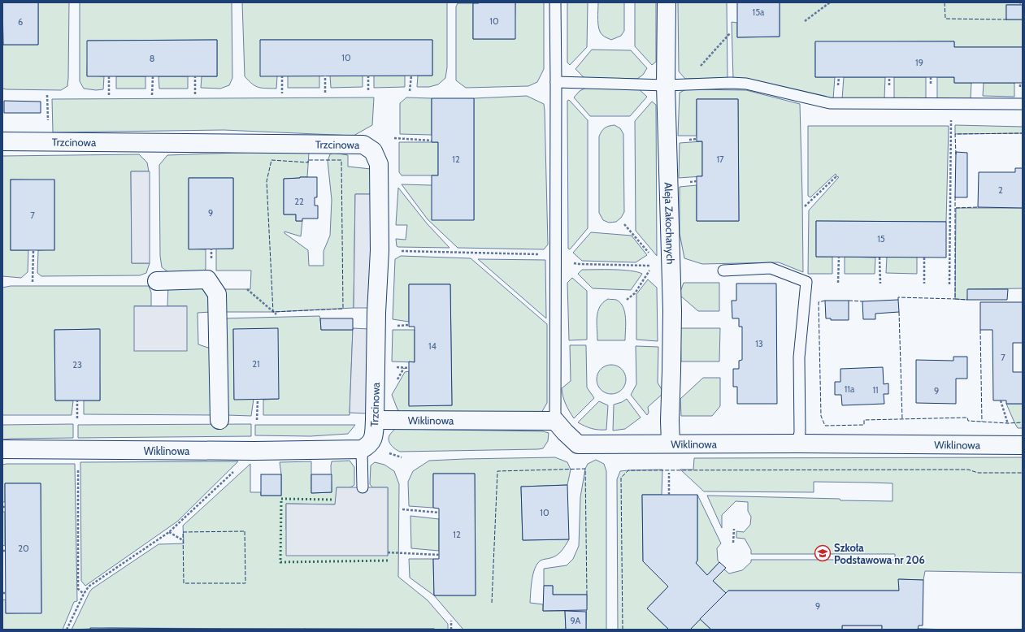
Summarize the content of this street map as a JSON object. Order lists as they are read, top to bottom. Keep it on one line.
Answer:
{"streets":{"street":["Trzcinowa","Aleja Zakochanych","Wiklinowa"]},"crossings":[["Trzcinowa","Wiklinowa"],["Aleja Zakochanych","Wiklinowa"]],"places":{"school or university":["Szkoła Podstawowa nr 206"]},"house_numbers":["15a","10","6","10","8","19","12","17","2","22","9","7","15","13","14","7","21","23","11a","11","9","10","12","20","9","9A"]}
